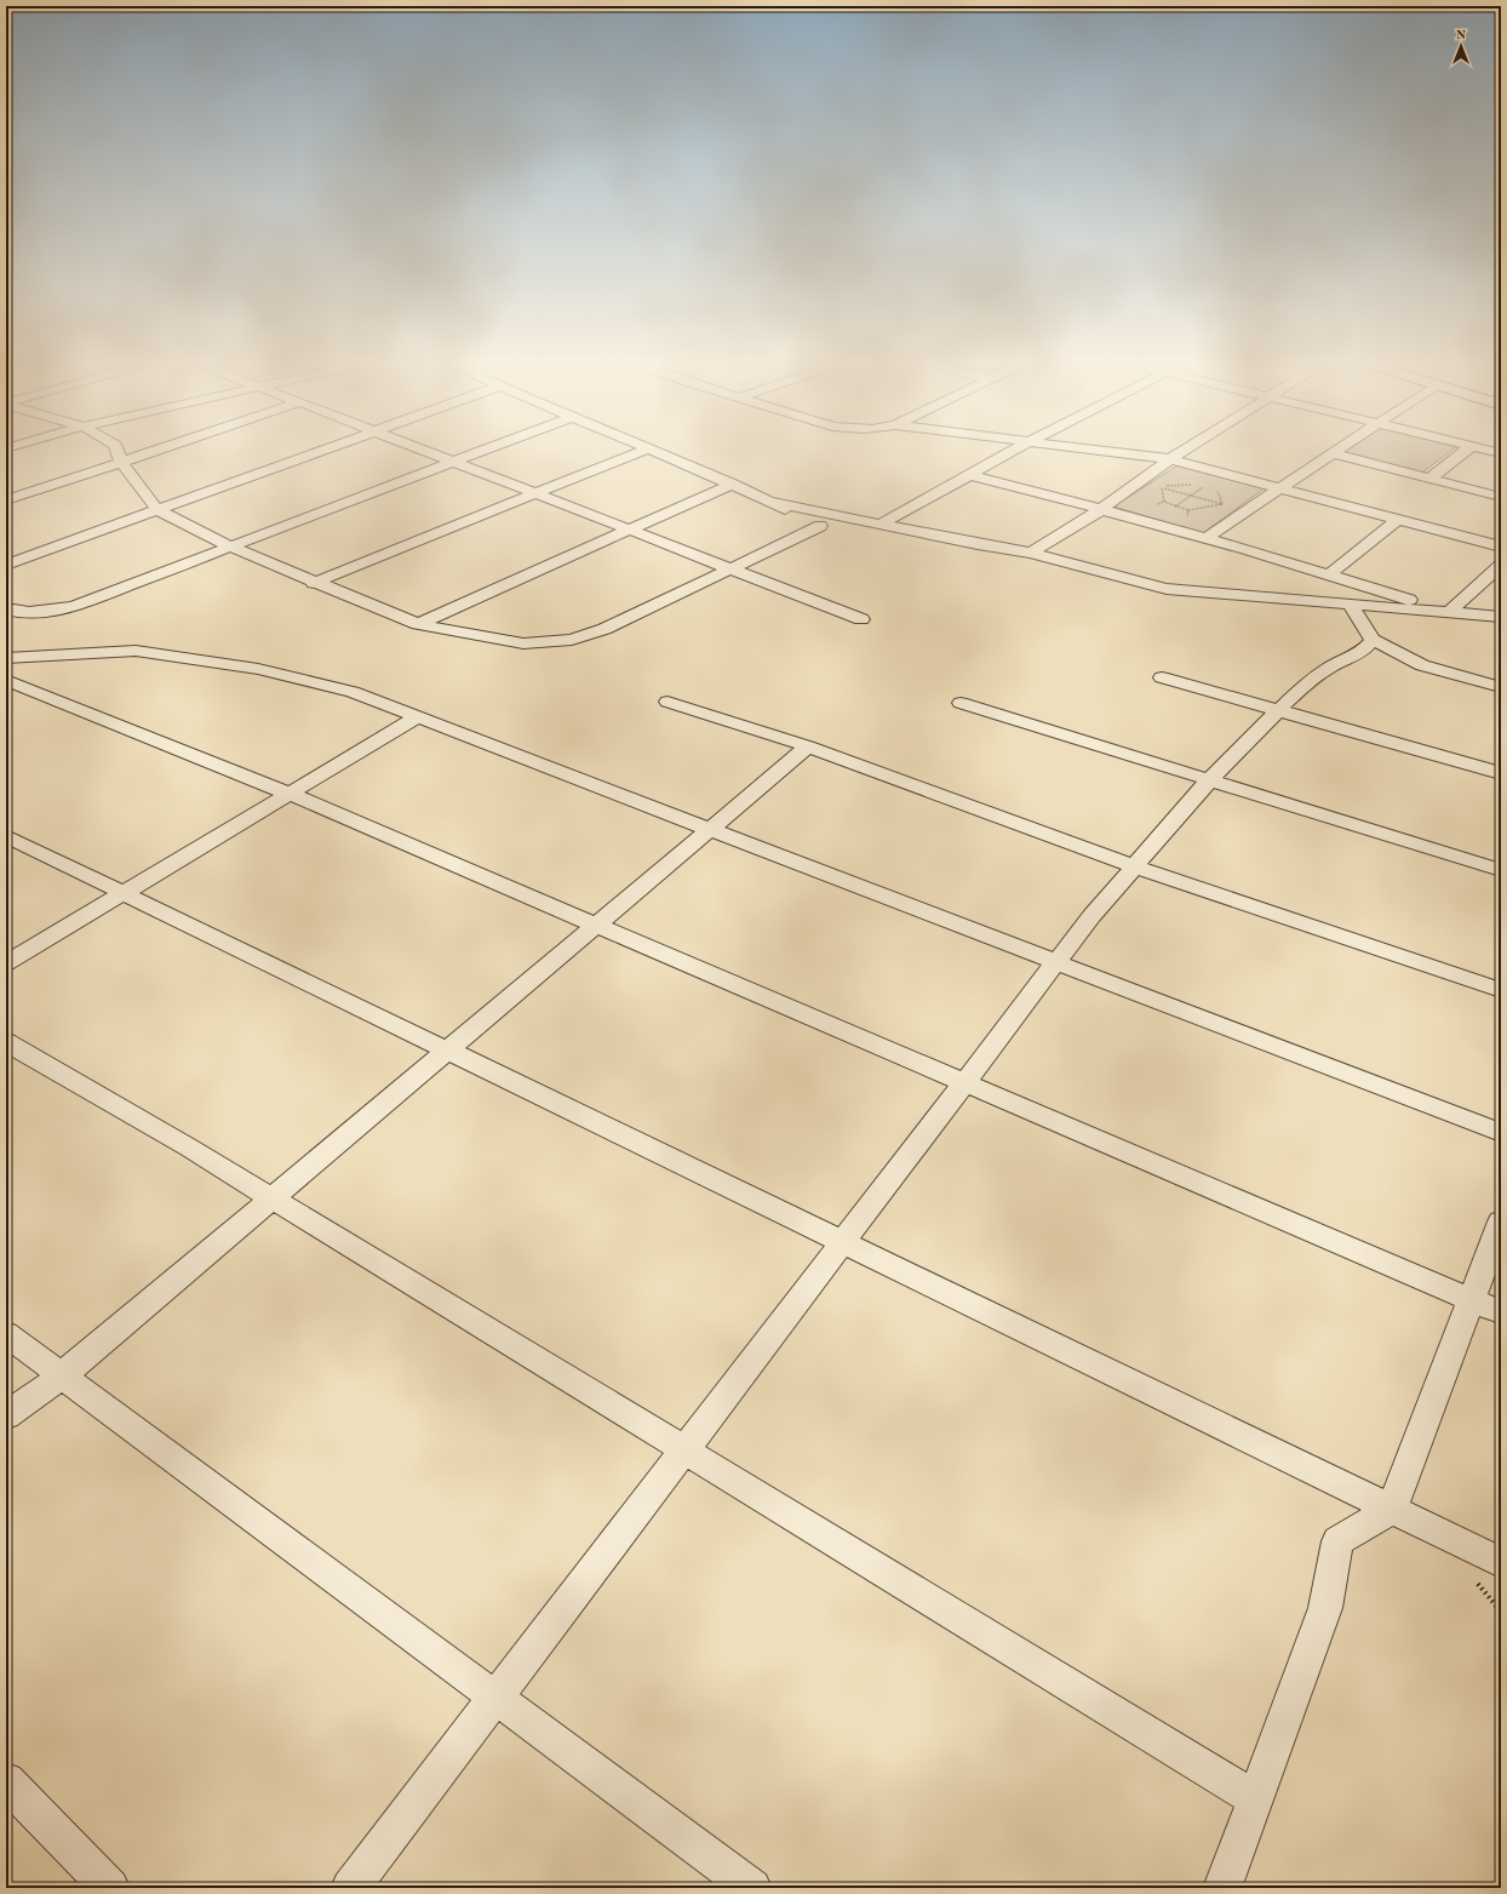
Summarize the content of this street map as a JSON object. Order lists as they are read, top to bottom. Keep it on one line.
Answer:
{"north":"top"}
